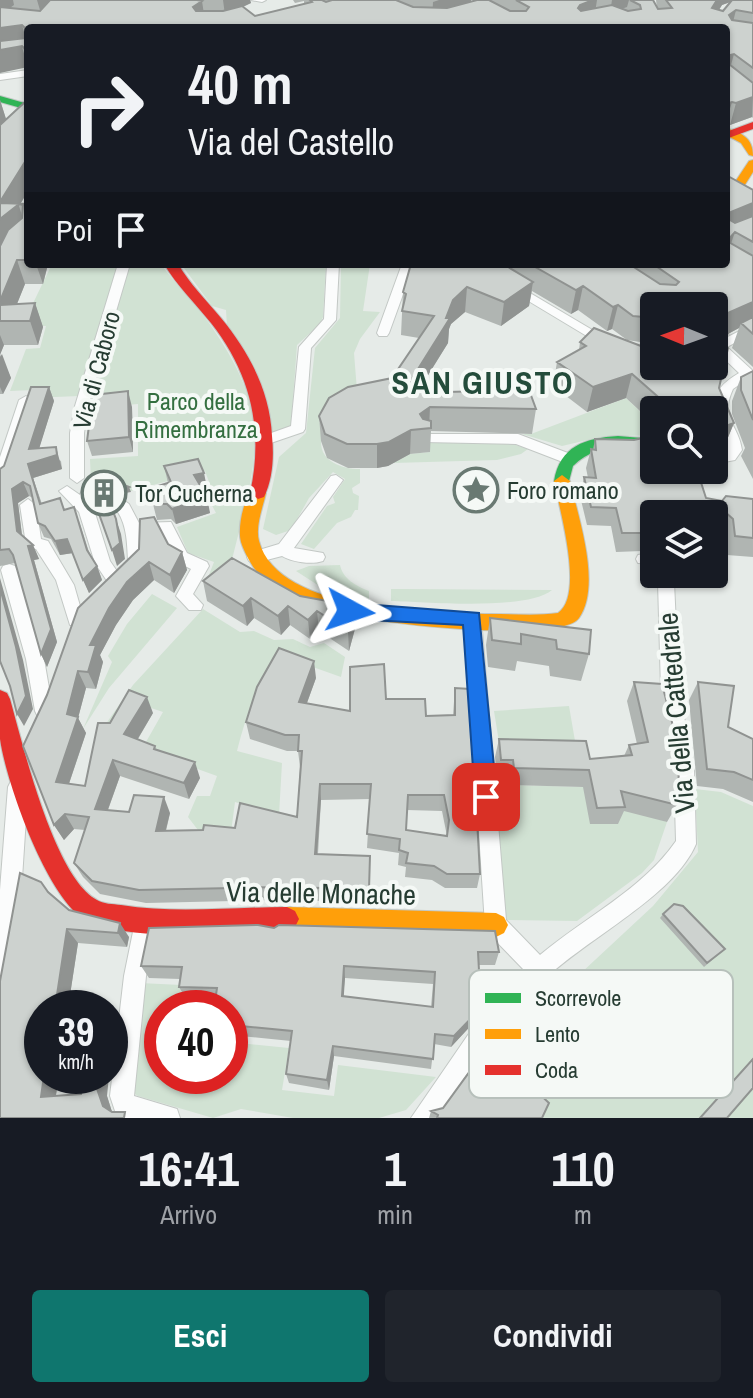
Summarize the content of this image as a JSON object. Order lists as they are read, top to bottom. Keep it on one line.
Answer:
{"streets":{"street":["Via di Caboro","Via della Cattedrale","Via delle Monache"]},"districts":["SAN GIUSTO"],"parks":["Parco della Rimembranza"],"places":{"place":["Foro romano"],"building":["Tor Cucherna"]},"legend":["Scorrevole","Lento","Coda"],"north":"left","page":{"turn":["40 m","Via del Castello"],"then":"Poi","speed":"39 km/h","limit":"40","eta":["16:41","Arrivo","1","min","110","m"],"buttons":["Esci","Condividi"]}}
